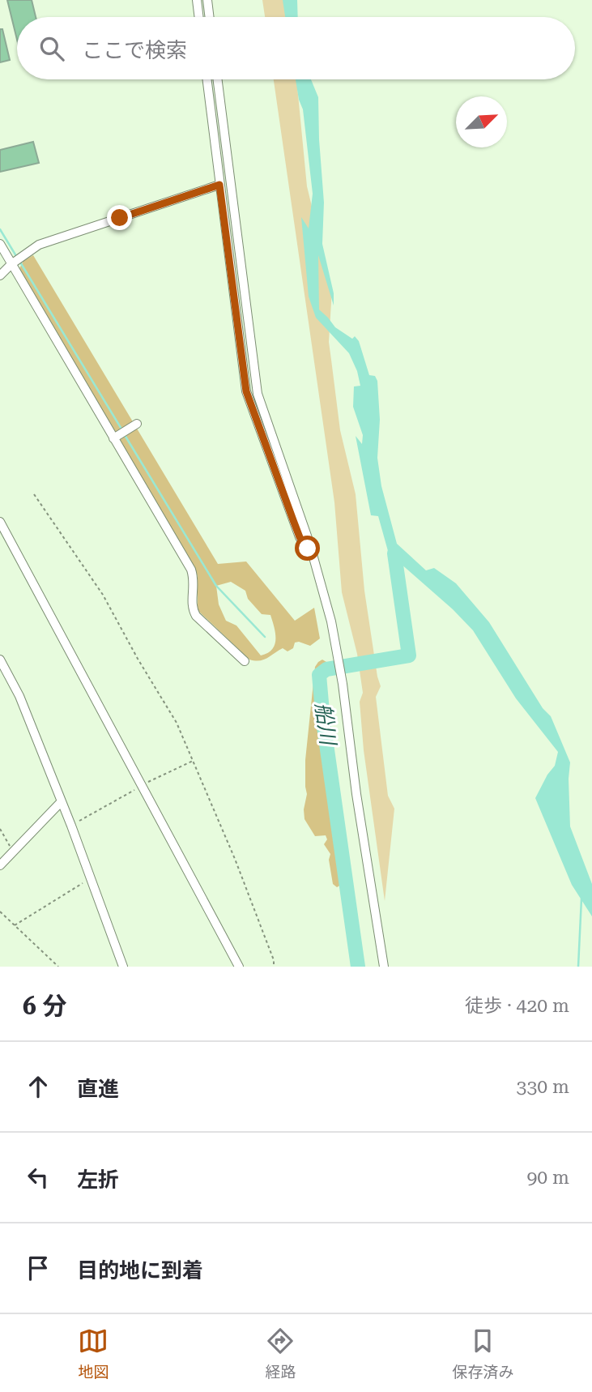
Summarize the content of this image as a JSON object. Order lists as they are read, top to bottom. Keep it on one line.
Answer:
{"water":["船川"],"north":"top right","page":{"search":"ここで検索","heading":["6 分","徒歩 · 420 m"],"list":[["直進","330 m"],["左折","90 m"],"目的地に到着"],"nav":["地図","経路","保存済み"]}}
